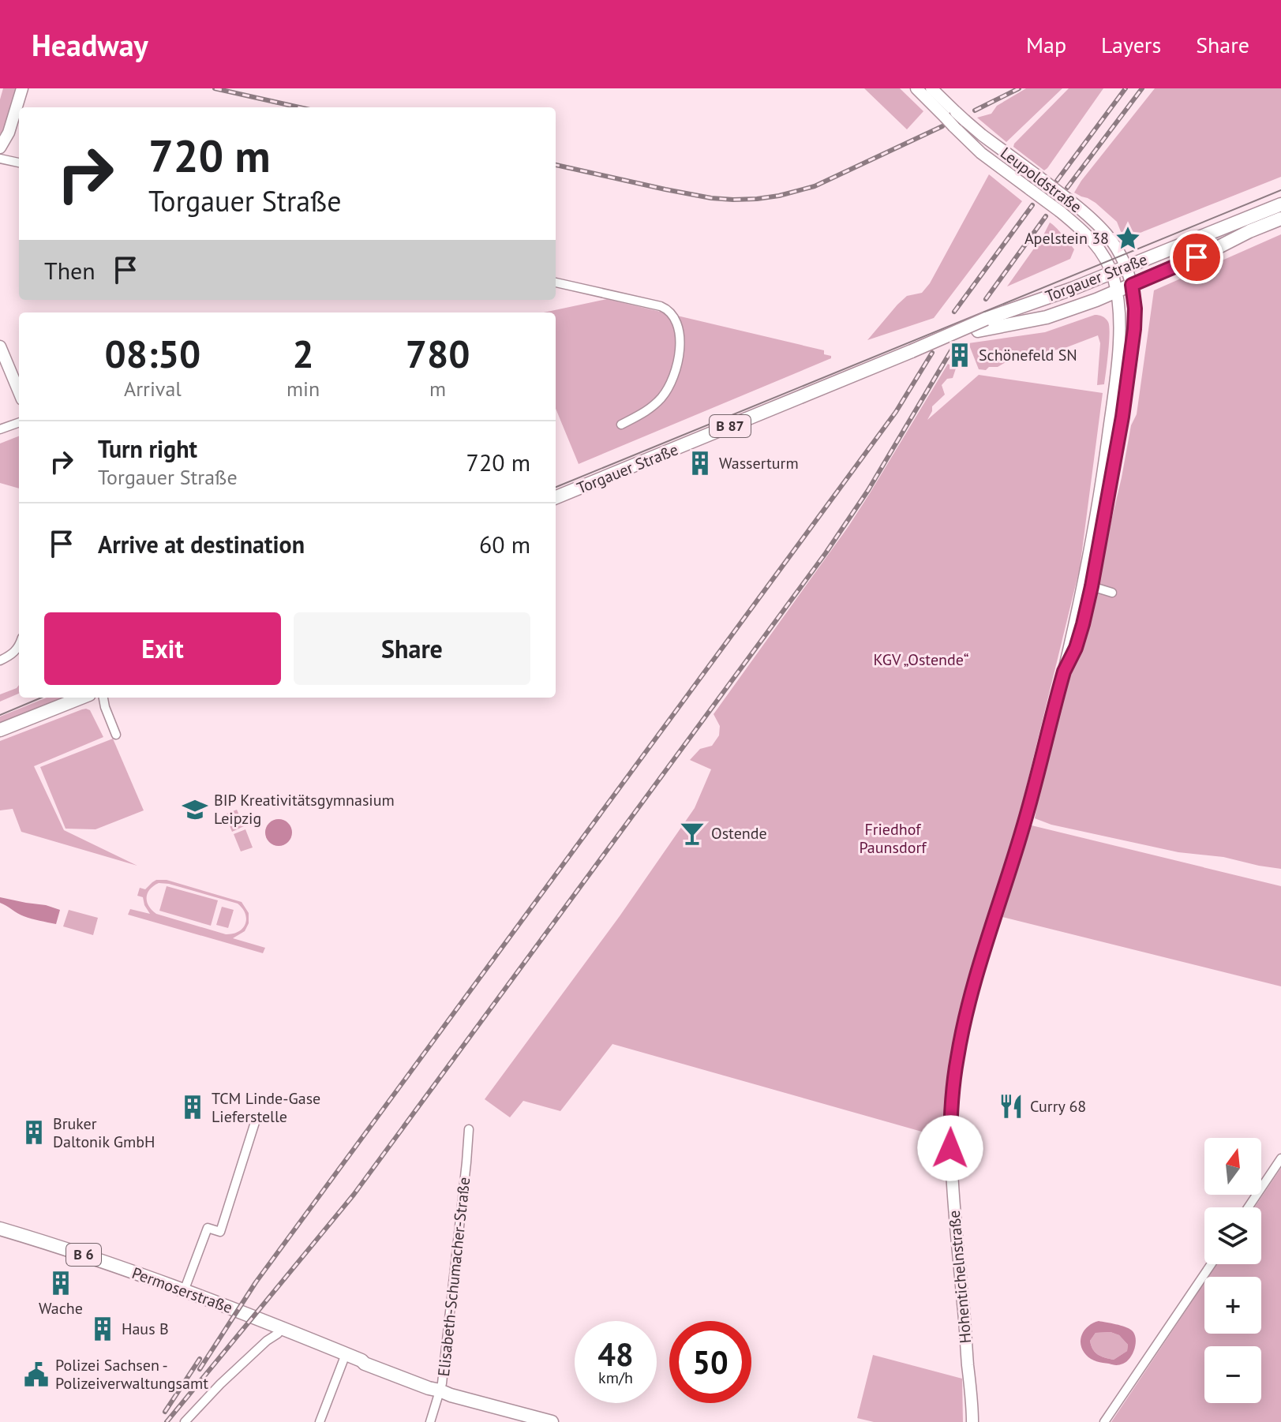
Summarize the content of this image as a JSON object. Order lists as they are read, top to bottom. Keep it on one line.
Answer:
{"streets":{"main road":["Leupoldstraße","Torgauer Straße","B 87","B 6","Hohentichelnstraße","Permoserstraße"],"street":["Elisabeth-Schumacher-Straße"]},"crossings":[["Leupoldstraße","Torgauer Straße"],["Leupoldstraße","Hohentichelnstraße"],["Torgauer Straße","Hohentichelnstraße"],["Elisabeth-Schumacher-Straße","Permoserstraße"]],"parks":["KGV „Ostende“","Friedhof Paunsdorf"],"places":{"place":["Apelstein 38"],"building":["Schönefeld SN","Wasserturm","TCM Linde-Gase Lieferstelle","Bruker Daltonik GmbH","Wache","Haus B"],"school or university":["BIP Kreativitätsgymnasium Leipzig"],"bar":["Ostende"],"restaurant":["Curry 68"],"public building":["Polizei Sachsen - Polizeiverwaltungsamt"]},"north":"top","page":{"header":"Headway","nav":["Map","Layers","Share"],"turn":["720 m","Torgauer Straße"],"then":"Then","eta":["08:50","Arrival","2","min","780","m"],"list":[{"name":"Turn right","note":"Torgauer Straße","value":"720 m"},{"name":"Arrive at destination","value":"60 m"}],"buttons":["Exit","Share"],"map_buttons":["+","−"],"speed":"48 km/h","limit":"50"}}
